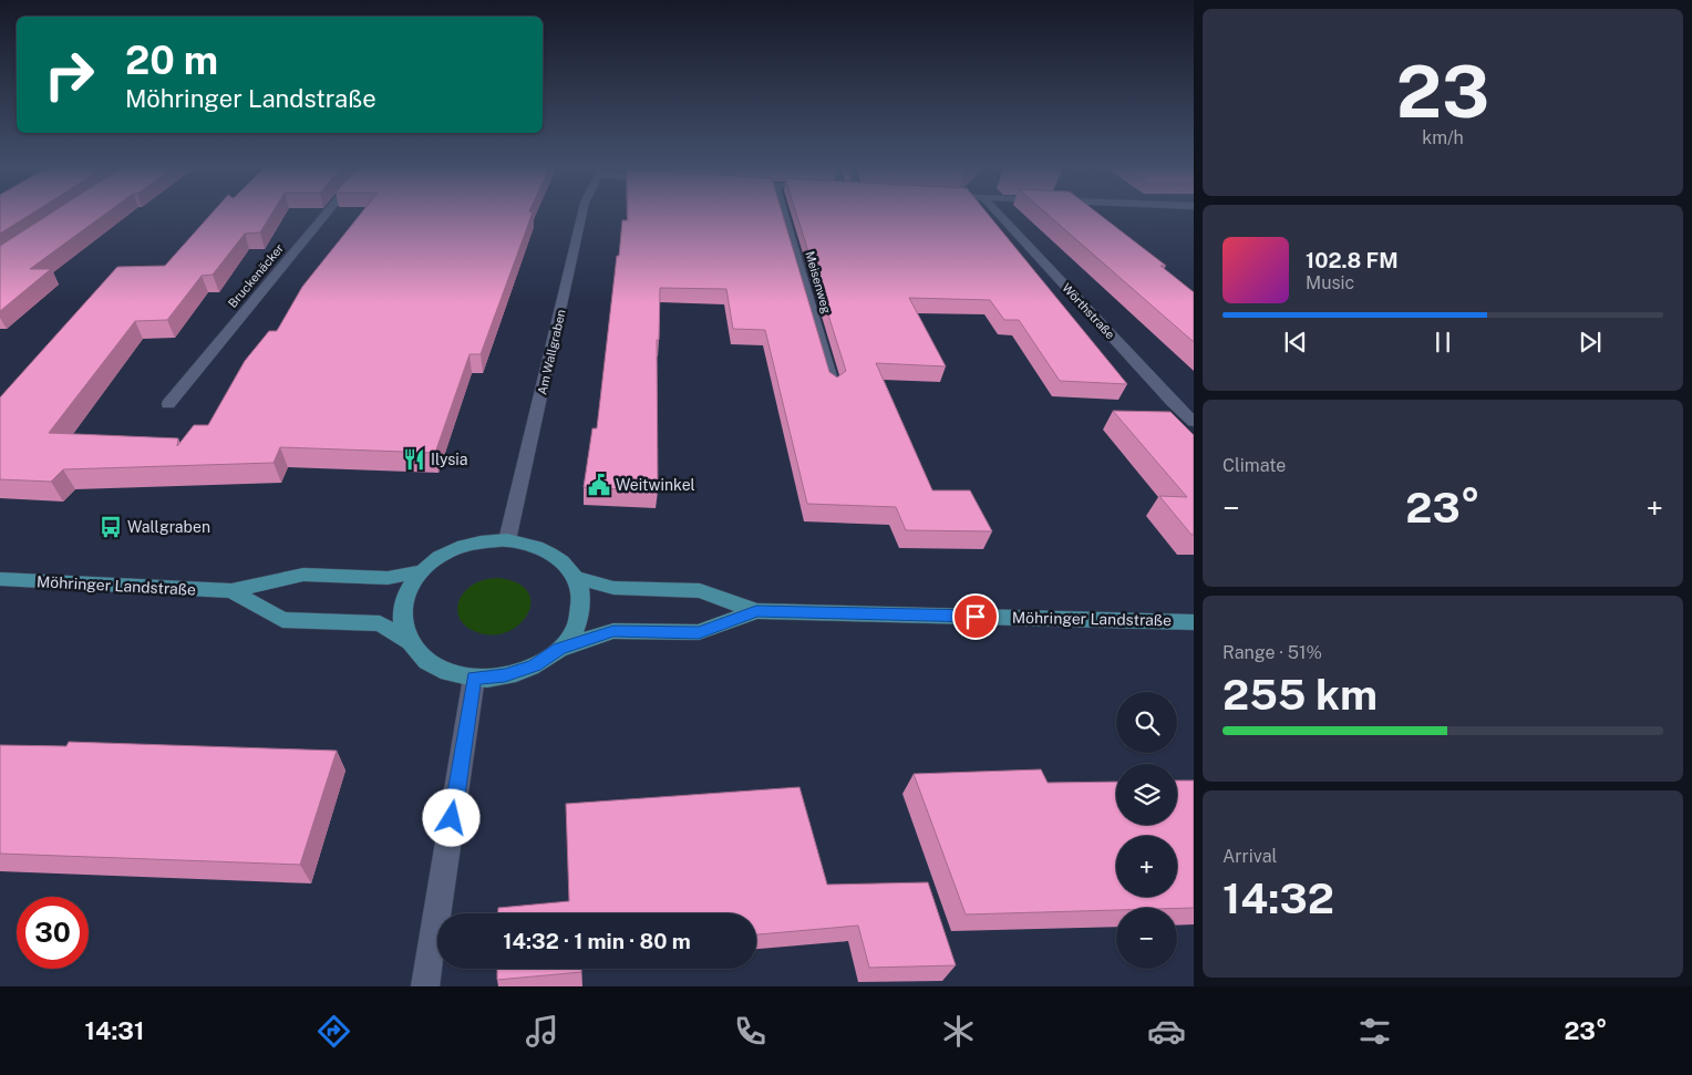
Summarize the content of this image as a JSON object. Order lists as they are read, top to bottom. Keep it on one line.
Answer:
{"streets":{"main road":["Möhringer Landstraße"],"street":["Bruckenäcker","Meisenweg","Wörthstraße","Am Wallgraben"]},"crossings":[["Am Wallgraben","Möhringer Landstraße"]],"places":{"restaurant":["Ilysia"],"public building":["Weitwinkel"],"bus stop":["Wallgraben"]},"page":{"tile":[["23","km/h"],"Climate",["Range · 51%","255 km"],["Arrival","14:32"]],"turn":["20 m","Möhringer Landstraße"],"song":["102.8 FM","Music"],"heat":["−","23°","+"],"map_buttons":["+","−"],"limit":"30","trip":"14:32 · 1 min · 80 m","tabs":["14:31","23°"]}}
